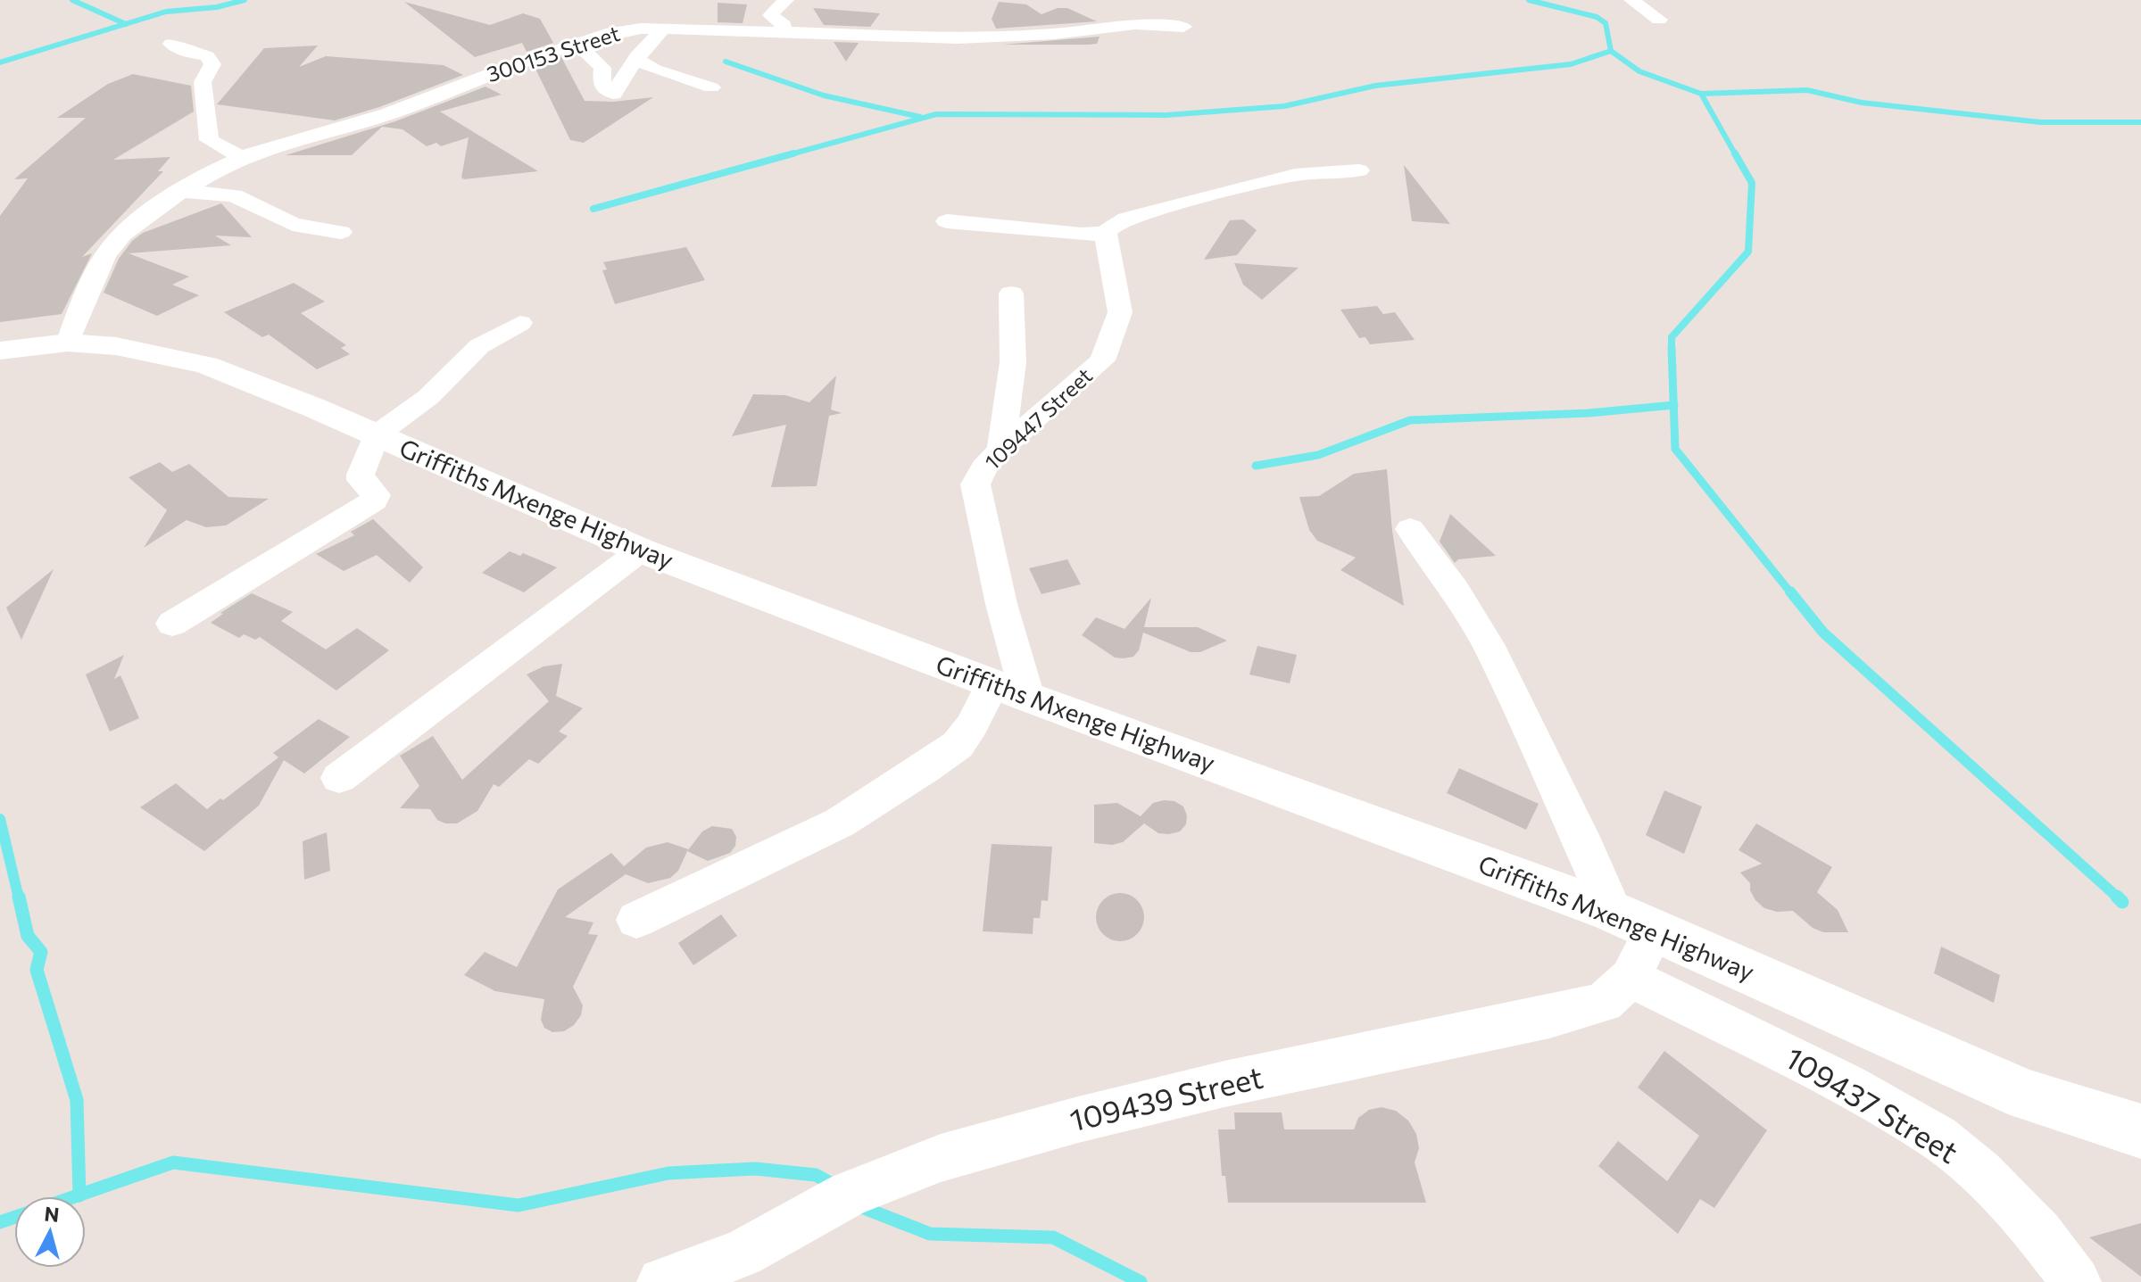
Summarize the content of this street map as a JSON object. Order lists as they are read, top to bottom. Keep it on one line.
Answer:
{"streets":{"street":["300153 Street","109447 Street","Griffiths Mxenge Highway","109439 Street","109437 Street"]},"crossings":[["300153 Street","Griffiths Mxenge Highway"],["109447 Street","Griffiths Mxenge Highway"],["Griffiths Mxenge Highway","109439 Street"],["109439 Street","109437 Street"]],"north":"top"}
